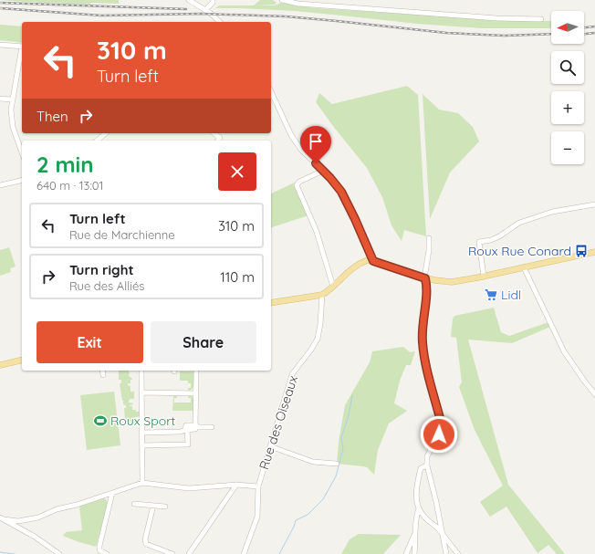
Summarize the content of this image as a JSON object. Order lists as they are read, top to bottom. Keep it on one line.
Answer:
{"streets":{"street":["Rue des Oiseaux"]},"places":{"bus stop":["Roux Rue Conard"],"supermarket":["Lidl"],"sports":["Roux Sport"]},"north":"left","page":{"map_buttons":["+","−"],"turn":["310 m","Turn left"],"then":"Then","heading":["2 min","640 m · 13:01"],"list":[{"name":"Turn left","note":"Rue de Marchienne","value":"310 m"},{"name":"Turn right","note":"Rue des Alliés","value":"110 m"}],"buttons":["Exit","Share"]}}
